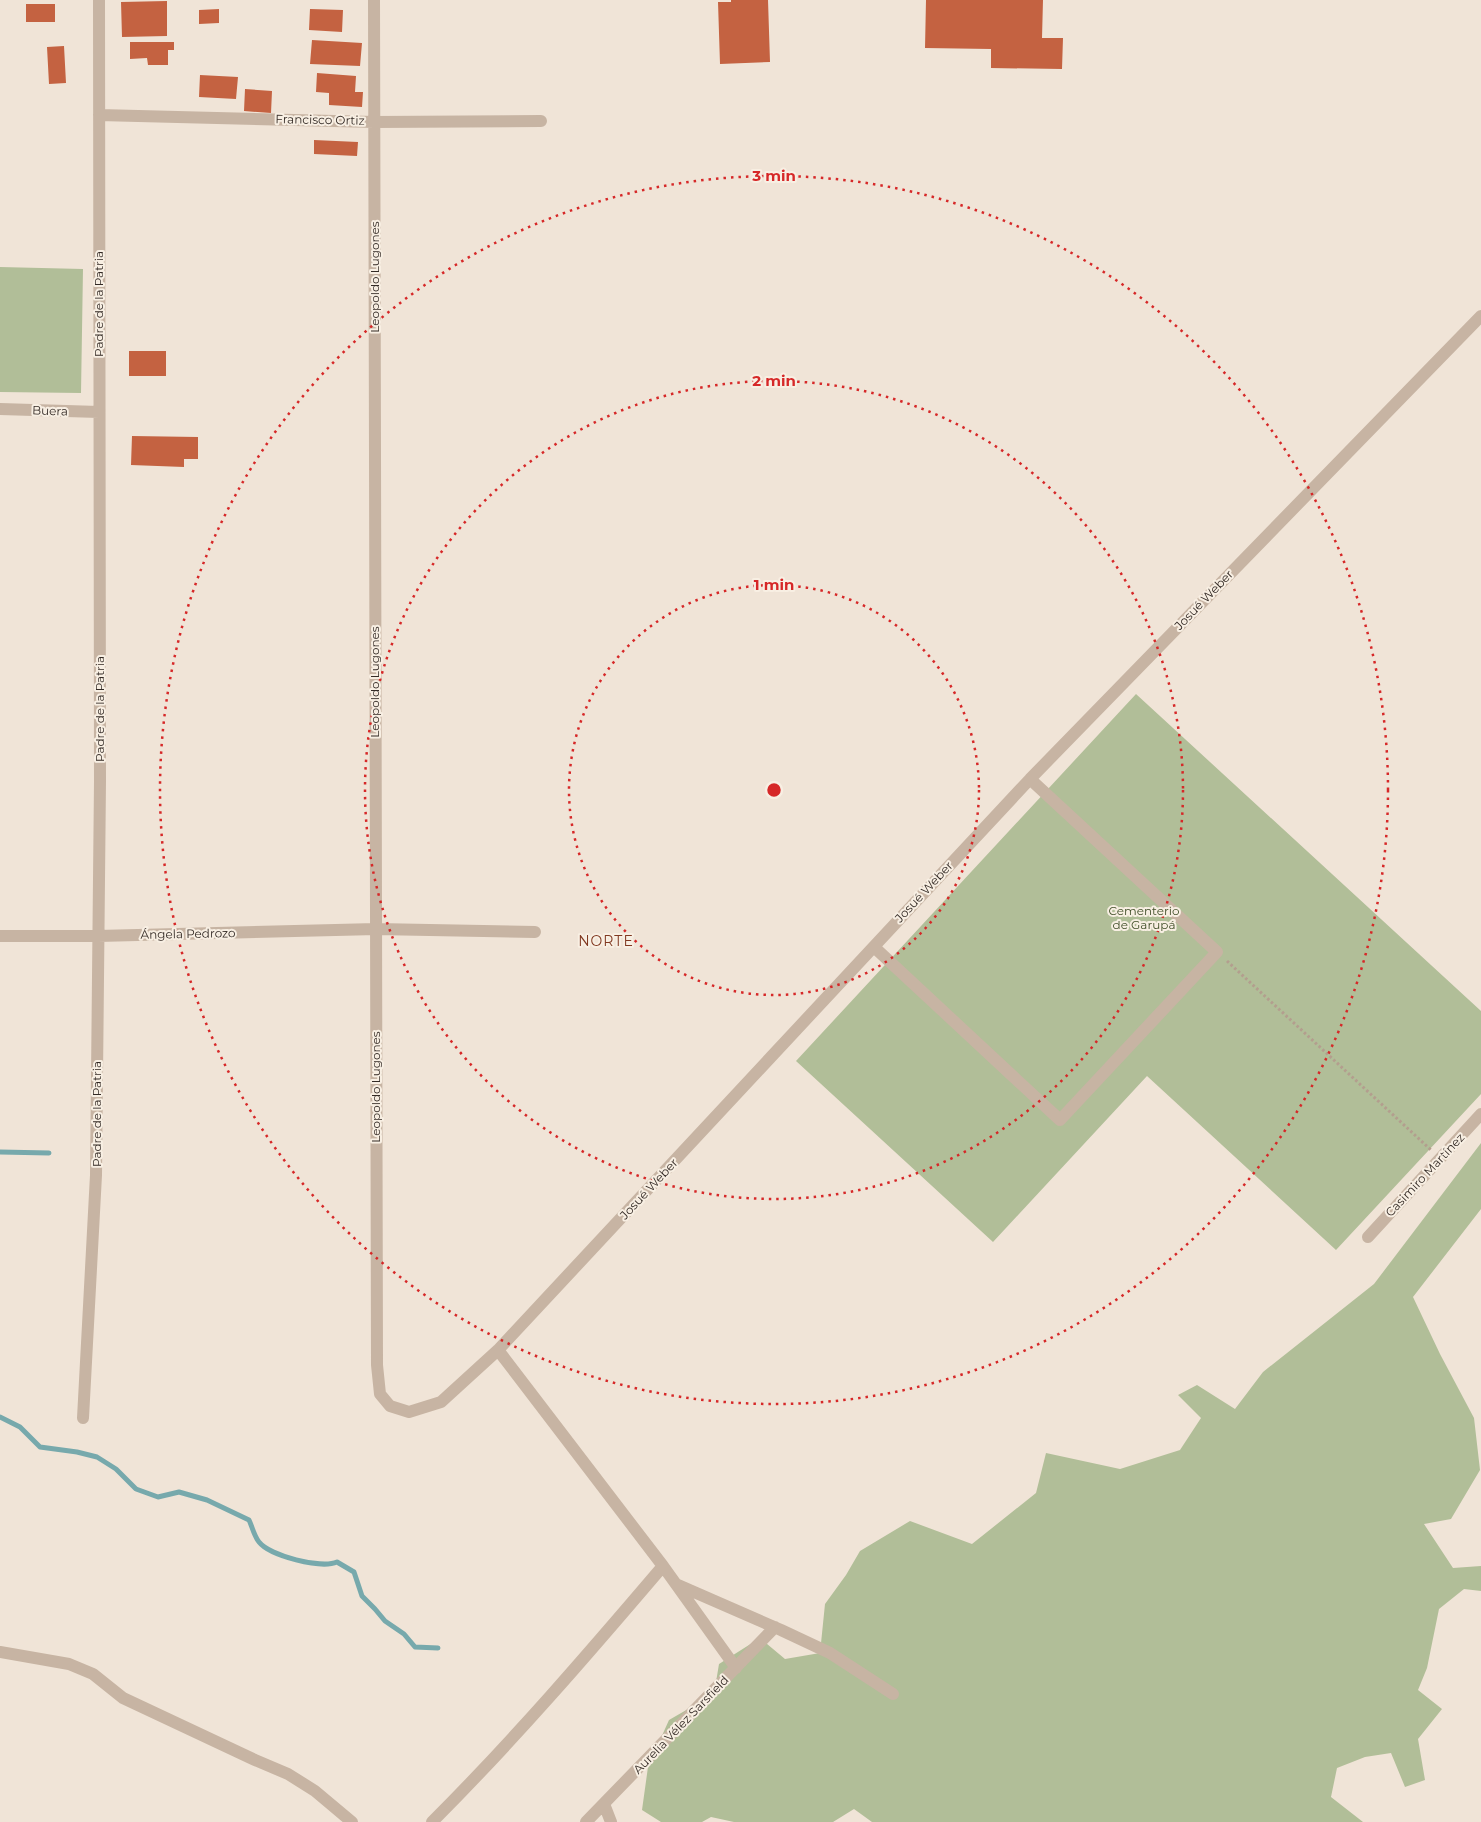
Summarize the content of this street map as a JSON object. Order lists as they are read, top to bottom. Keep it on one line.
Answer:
{"streets":{"street":["Francisco Ortiz","Leopoldo Lugones","Padre de la Patria","Buera","Josué Weber","Ángela Pedrozo","Casimiro Martínez","Aurelia Vélez Sarsfield"]},"crossings":[["Francisco Ortiz","Leopoldo Lugones"],["Francisco Ortiz","Padre de la Patria"],["Leopoldo Lugones","Josué Weber"],["Leopoldo Lugones","Ángela Pedrozo"],["Padre de la Patria","Buera"],["Padre de la Patria","Ángela Pedrozo"]],"districts":["NORTE"],"parks":["Cementerio de Garupá"],"rings":["3 min","2 min","1 min"]}
